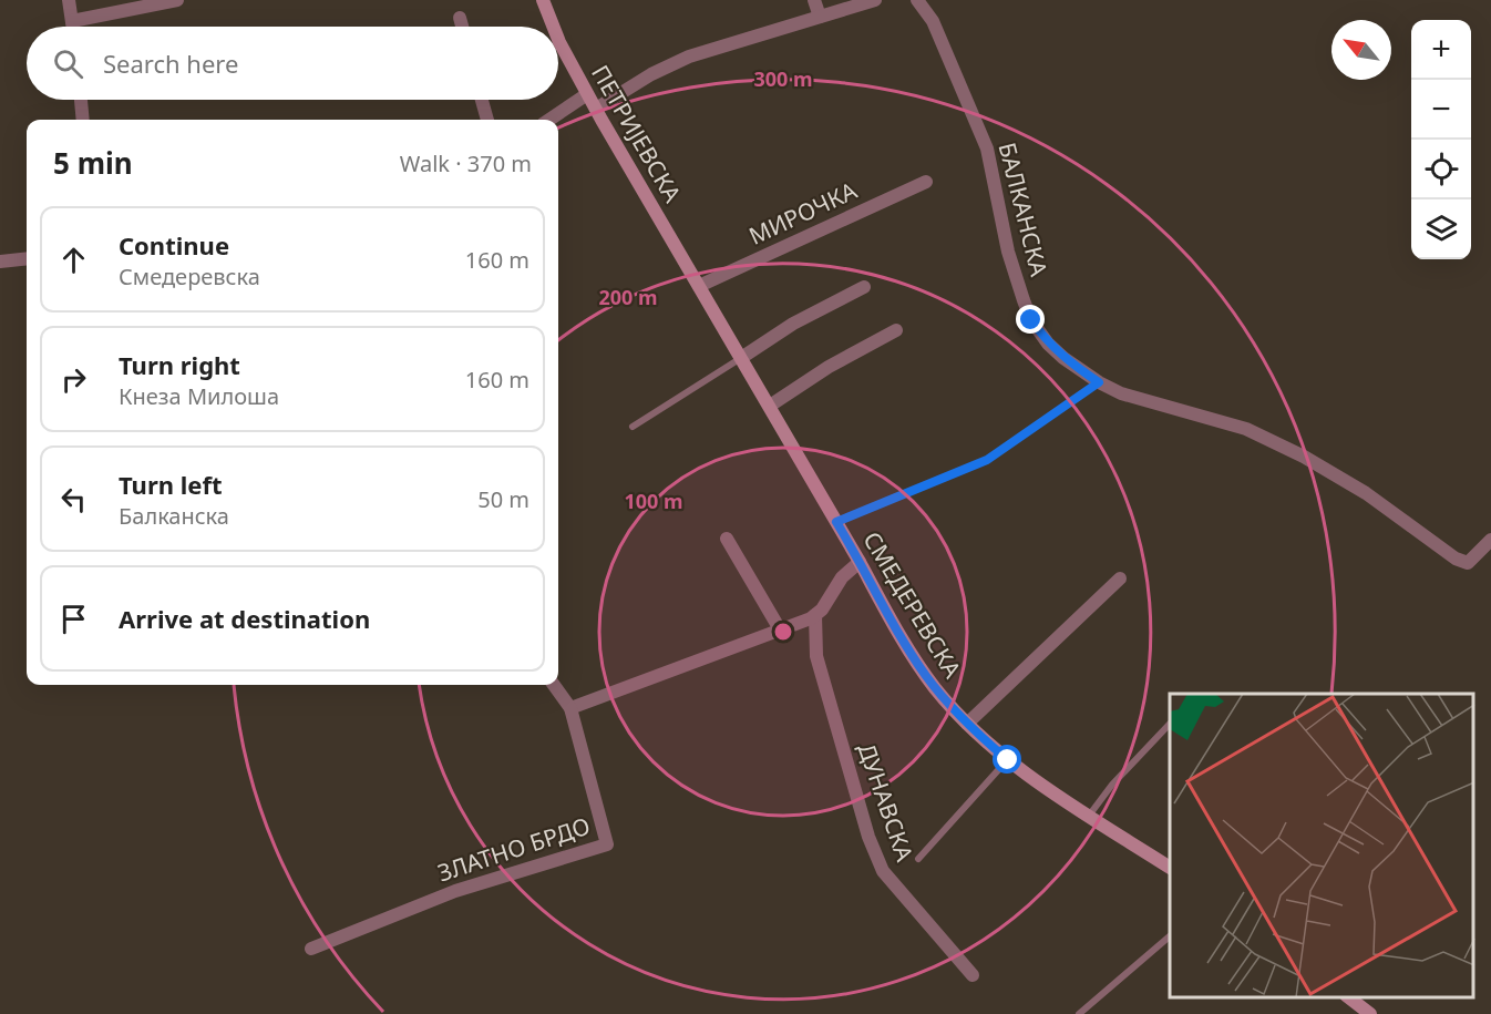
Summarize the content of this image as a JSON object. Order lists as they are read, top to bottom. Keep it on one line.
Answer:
{"streets":{"main road":["ПЕТРИЈЕВСКА","СМЕДЕРЕВСКА"],"street":["БАЛКАНСКА","МИРОЧКА","ДУНАВСКА","ЗЛАТНО БРДО"]},"crossings":[["ПЕТРИЈЕВСКА","МИРОЧКА"],["ПЕТРИЈЕВСКА","СМЕДЕРЕВСКА"],["МИРОЧКА","СМЕДЕРЕВСКА"]],"north":"top left","page":{"map_buttons":["+","−"],"search":"Search here","heading":["5 min","Walk · 370 m"],"list":[["Continue","Смедеревска","160 m"],["Turn right","Кнеза Милоша","160 m"],["Turn left","Балканска","50 m"],"Arrive at destination"]},"rings":["300 m","200 m","100 m"]}
